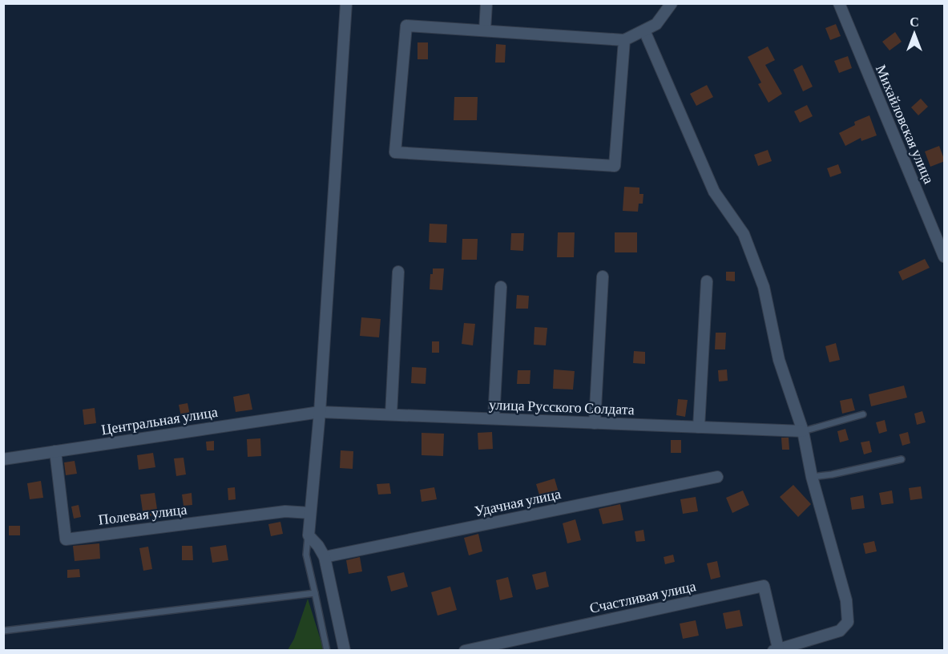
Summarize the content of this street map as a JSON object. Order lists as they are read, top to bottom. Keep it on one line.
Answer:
{"streets":{"street":["Михайловская улица","улица Русского Солдата","Центральная улица","Удачная улица","Полевая улица","Счастливая улица"]},"crossings":[["улица Русского Солдата","Центральная улица"],["Центральная улица","Полевая улица"]],"north":"top"}
